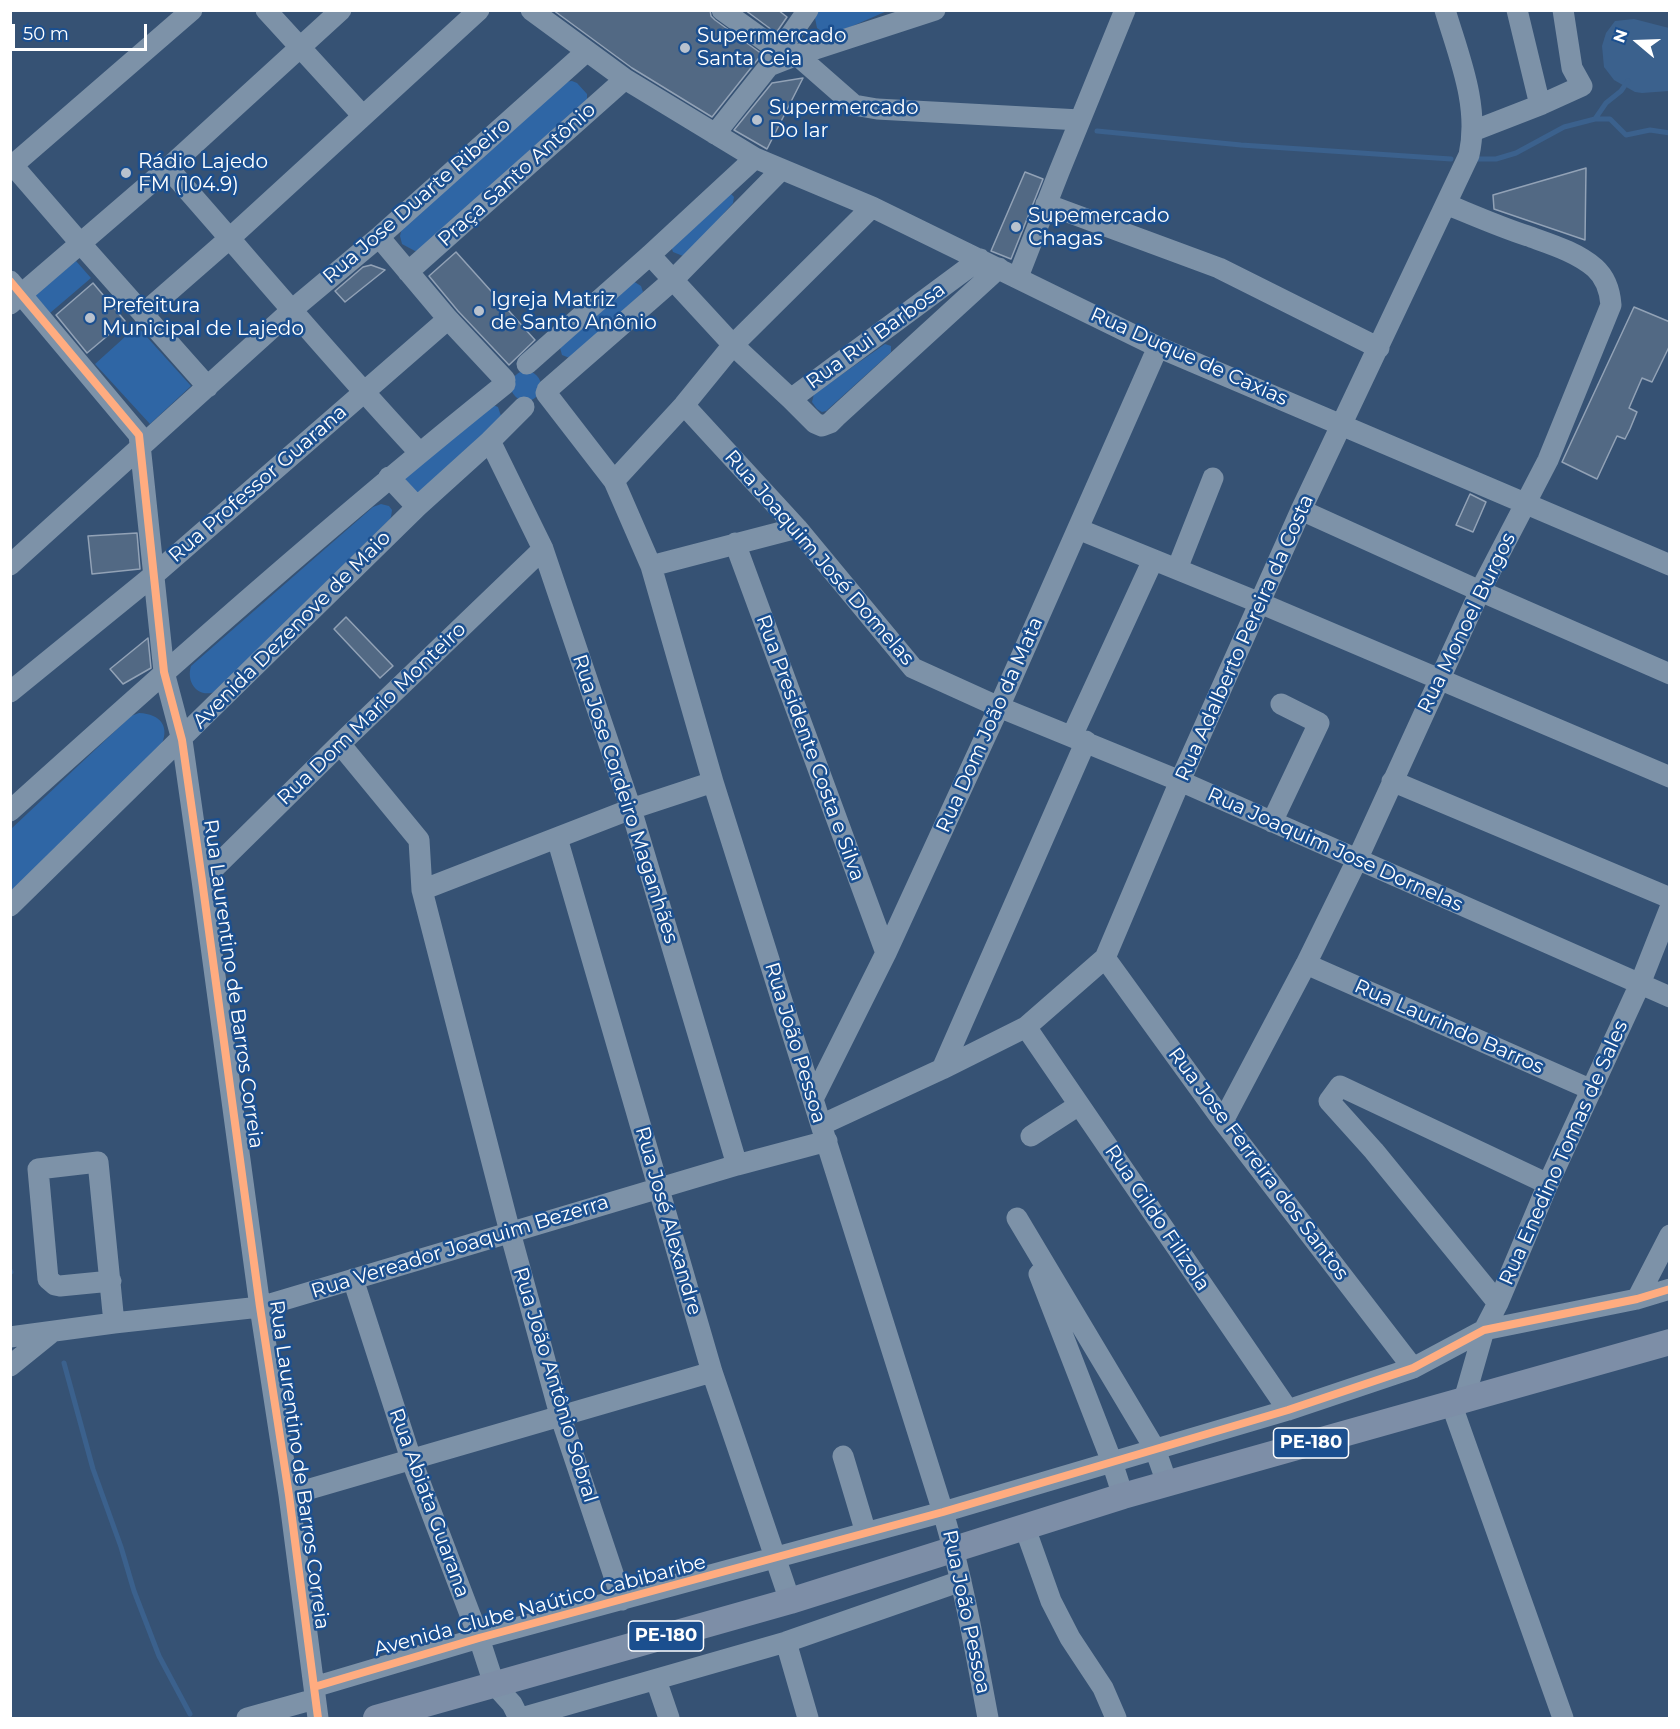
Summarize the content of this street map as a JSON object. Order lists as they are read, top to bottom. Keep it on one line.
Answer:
{"streets":{"main road":["PE-180"],"street":["Praça Santo Antônio","Rua Jose Duarte Ribeiro","Rua Rui Barbosa","Rua Duque de Caxias","Rua Professor Guarana","Rua Joaquim José Domelas","Rua Monoel Burgos","Avenida Dezenove de Maio","Rua Adalberto Pereira da Costa","Rua Dom Mario Monteiro","Rua Dom João da Mata","Rua Presidente Costa e Silva","Rua Jose Cordeiro Maganhães","Rua Joaquim Jose Dornelas","Rua Laurentino de Barros Correia","Rua Laurindo Barros","Rua João Pessoa","Rua Enedino Tomas de Sales","Rua Jose Ferreira dos Santos","Rua Gildo Filizola","Rua José Alexandre","Rua Vereador Joaquim Bezerra","Rua João Antônio Sobral","Rua Abiata Guarana","Avenida Clube Naútico Cabibaribe"]},"crossings":[["Praça Santo Antônio","Rua Duque de Caxias"],["Rua Jose Duarte Ribeiro","Rua Duque de Caxias"],["Rua Jose Duarte Ribeiro","Rua Laurentino de Barros Correia"],["Rua Rui Barbosa","Rua Duque de Caxias"],["Rua Duque de Caxias","Rua Monoel Burgos"],["Rua Duque de Caxias","Rua Adalberto Pereira da Costa"],["Rua Duque de Caxias","Rua Dom João da Mata"],["Rua Professor Guarana","Rua Laurentino de Barros Correia"],["Rua Joaquim José Domelas","Rua Dom João da Mata"],["Rua Joaquim José Domelas","Rua Joaquim Jose Dornelas"],["Rua Monoel Burgos","Rua Adalberto Pereira da Costa"],["Rua Monoel Burgos","Rua Joaquim Jose Dornelas"],["Rua Monoel Burgos","Rua Laurindo Barros"],["Rua Monoel Burgos","Rua Jose Ferreira dos Santos"],["Avenida Dezenove de Maio","Rua Jose Cordeiro Maganhães"],["Avenida Dezenove de Maio","Rua Laurentino de Barros Correia"],["Avenida Dezenove de Maio","Rua João Pessoa"],["Rua Adalberto Pereira da Costa","Rua Joaquim Jose Dornelas"],["Rua Adalberto Pereira da Costa","Rua João Pessoa"],["Rua Adalberto Pereira da Costa","Rua Jose Ferreira dos Santos"],["Rua Adalberto Pereira da Costa","Rua Gildo Filizola"],["Rua Adalberto Pereira da Costa","Rua Vereador Joaquim Bezerra"],["Rua Dom Mario Monteiro","Rua Jose Cordeiro Maganhães"],["Rua Dom Mario Monteiro","Rua Laurentino de Barros Correia"],["Rua Dom Mario Monteiro","Rua João Antônio Sobral"],["Rua Dom João da Mata","Rua Presidente Costa e Silva"],["Rua Dom João da Mata","Rua Joaquim Jose Dornelas"],["Rua Dom João da Mata","Rua João Pessoa"],["Rua Jose Cordeiro Maganhães","Rua Vereador Joaquim Bezerra"],["Rua Joaquim Jose Dornelas","Rua Enedino Tomas de Sales"],["Rua Laurentino de Barros Correia","Rua Vereador Joaquim Bezerra"],["Rua Laurentino de Barros Correia","Avenida Clube Naútico Cabibaribe"],["Rua Laurindo Barros","Rua Enedino Tomas de Sales"],["Rua João Pessoa","Rua Vereador Joaquim Bezerra"],["Rua João Pessoa","PE-180"],["Rua João Pessoa","Avenida Clube Naútico Cabibaribe"],["Rua Enedino Tomas de Sales","PE-180"],["Rua Enedino Tomas de Sales","Avenida Clube Naútico Cabibaribe"],["Rua Jose Ferreira dos Santos","Avenida Clube Naútico Cabibaribe"],["Rua Gildo Filizola","Avenida Clube Naútico Cabibaribe"],["Rua José Alexandre","Rua Vereador Joaquim Bezerra"],["Rua José Alexandre","PE-180"],["Rua José Alexandre","Avenida Clube Naútico Cabibaribe"],["Rua Vereador Joaquim Bezerra","Rua João Antônio Sobral"],["Rua Vereador Joaquim Bezerra","Rua Abiata Guarana"],["Rua João Antônio Sobral","Avenida Clube Naútico Cabibaribe"],["PE-180","Rua Abiata Guarana"],["Rua Abiata Guarana","Avenida Clube Naútico Cabibaribe"]],"places":["Supermercado Santa Ceia","Supermercado Do lar","Rádio Lajedo FM (104.9)","Supemercado Chagas","Igreja Matriz de Santo Anônio","Prefeitura Municipal de Lajedo"],"scale_bar":"50 m","north":"left"}
